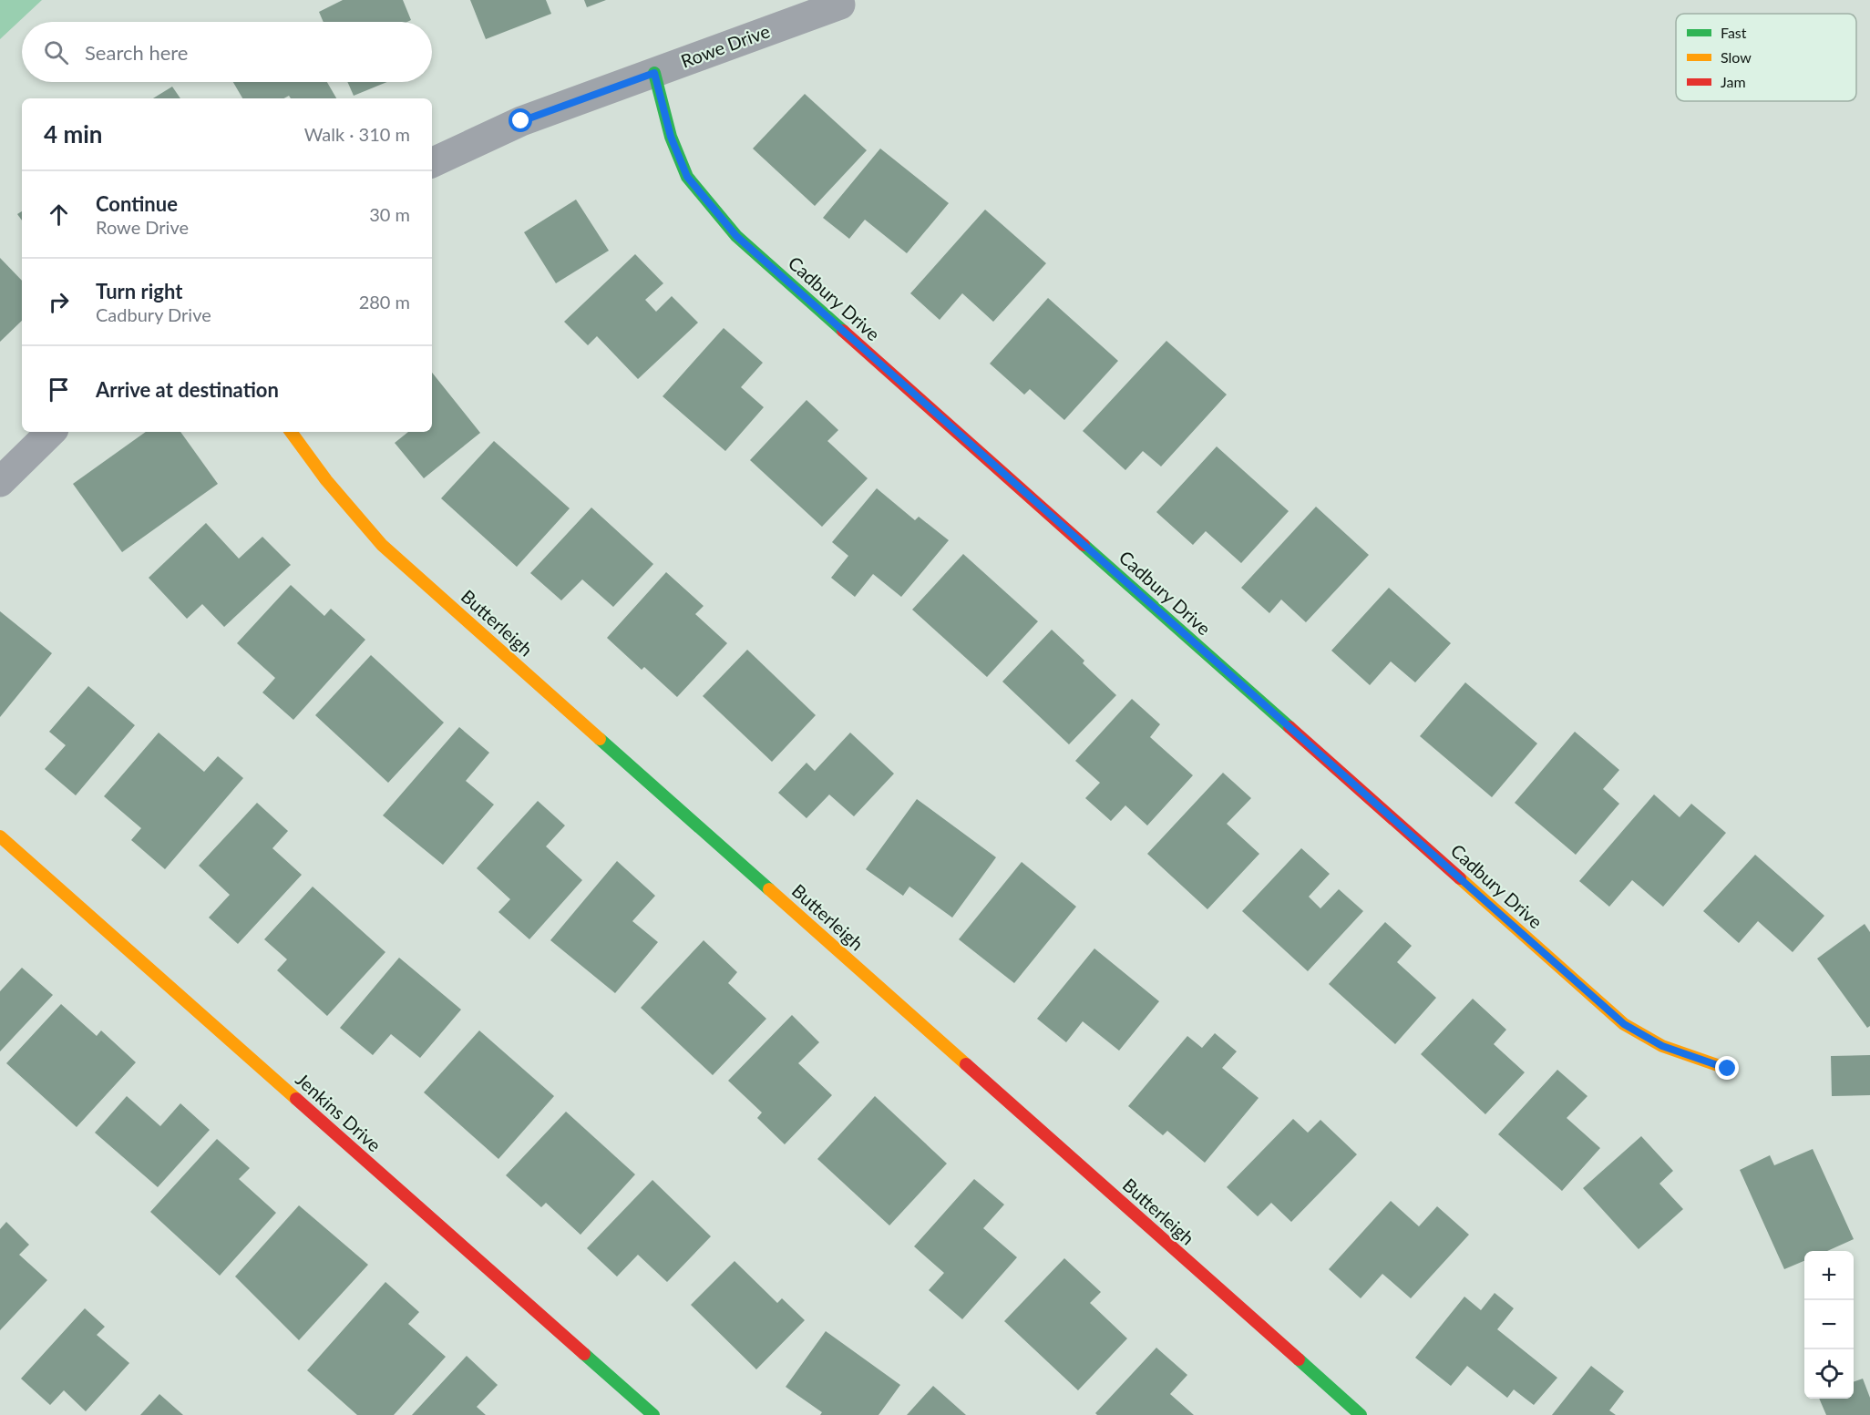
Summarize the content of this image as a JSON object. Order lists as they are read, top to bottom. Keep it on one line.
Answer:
{"streets":{"street":["Rowe Drive","Cadbury Drive","Butterleigh","Jenkins Drive"]},"crossings":[["Rowe Drive","Cadbury Drive"]],"legend":["Fast","Slow","Jam"],"page":{"search":"Search here","heading":["4 min","Walk · 310 m"],"list":[["Continue","Rowe Drive","30 m"],["Turn right","Cadbury Drive","280 m"],"Arrive at destination"],"map_buttons":["+","−"]}}
